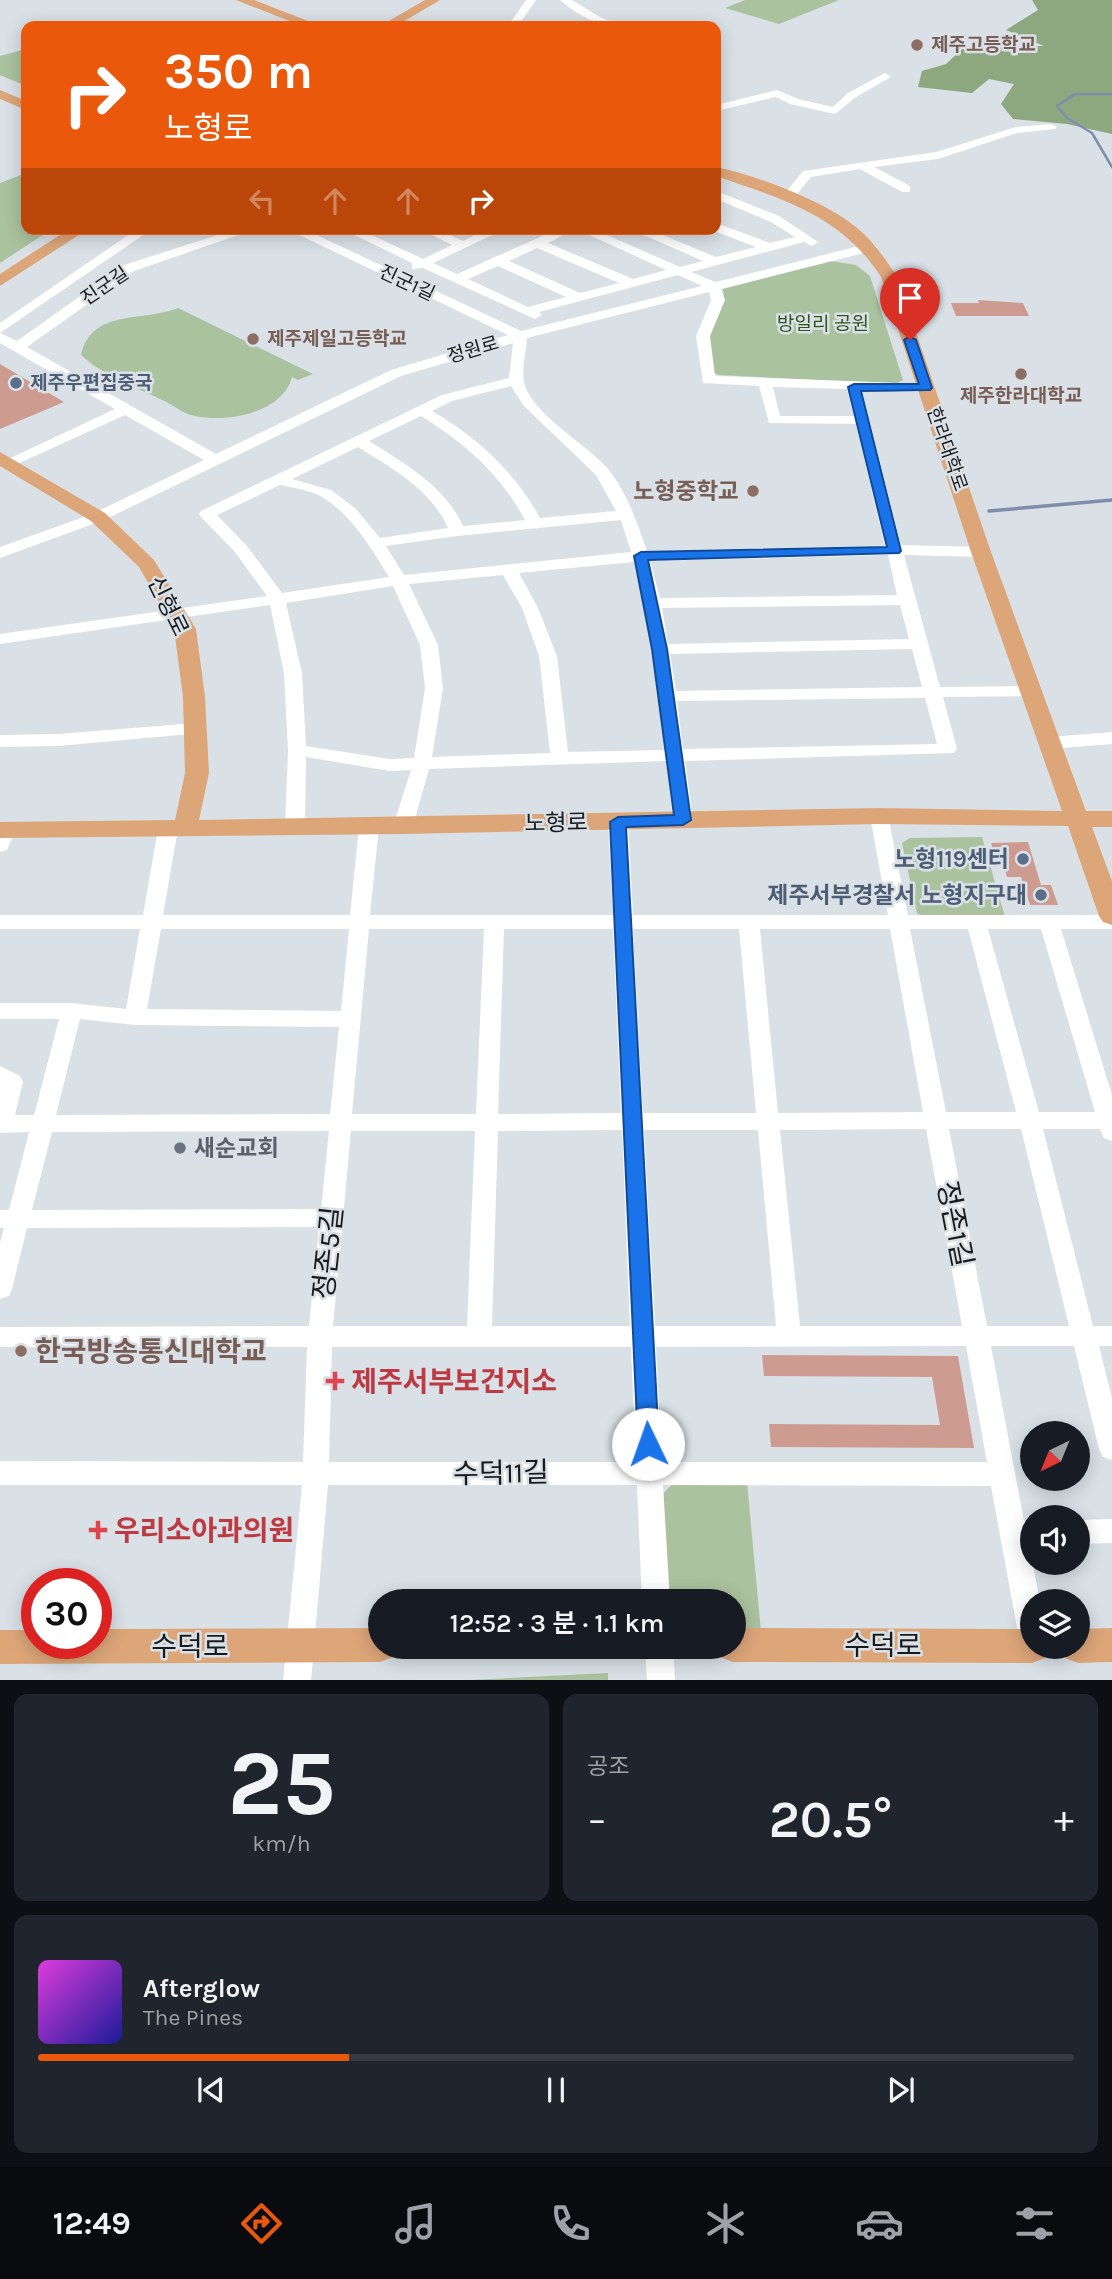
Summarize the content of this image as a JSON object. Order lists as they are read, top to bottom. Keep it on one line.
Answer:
{"streets":{"main road":["한라대학로","신형로","노형로","수덕로"],"street":["진군1길","진군길","정원로","정존1길","정존5길","수덕11길"]},"crossings":[["진군1길","정원로"],["정원로","한라대학로"],["정원로","신형로"],["한라대학로","노형로"],["신형로","노형로"],["노형로","정존1길"],["노형로","정존5길"],["정존1길","수덕11길"],["정존5길","수덕11길"],["정존5길","수덕로"]],"parks":["방일리 공원"],"places":{"other":["제주고등학교","제주제일고등학교","제주한라대학교","제주우편집중국","노형중학교","노형119센터","제주서부경찰서 노형지구대","새순교회","한국방송통신대학교"],"health":["제주서부보건지소","우리소아과의원"]},"north":"bottom left","page":{"turn":["350 m","노형로"],"limit":"30","trip":"12:52 · 3 분 · 1.1 km","tile":[["25","km/h"],"공조"],"heat":["−","20.5°","+"],"song":["Afterglow","The Pines"],"tabs":"12:49"}}
